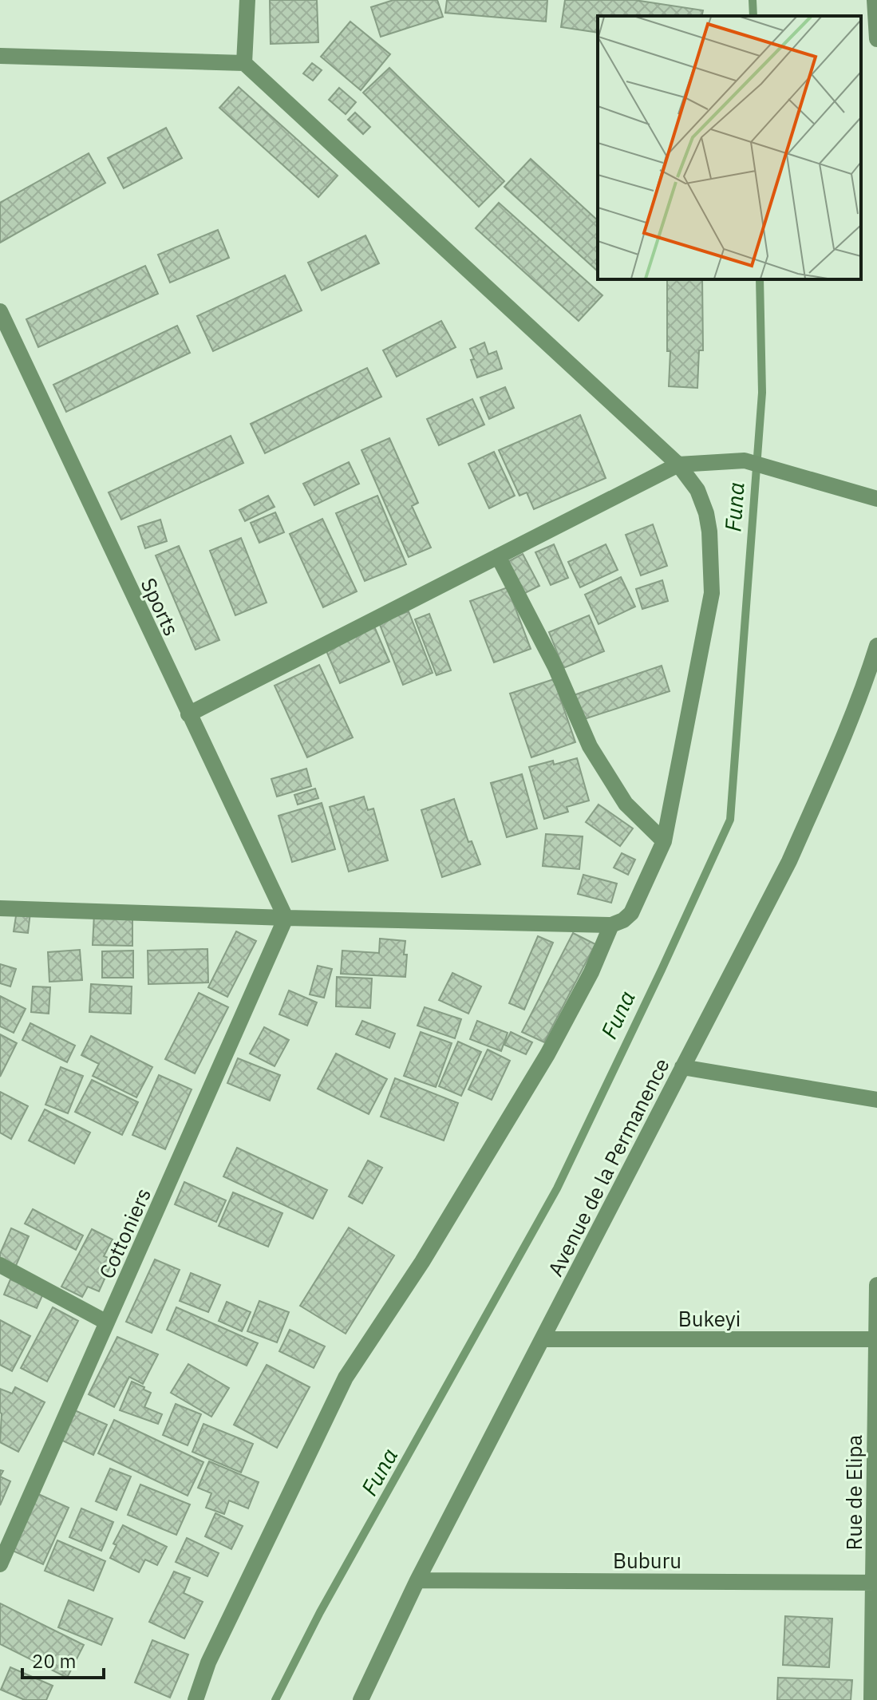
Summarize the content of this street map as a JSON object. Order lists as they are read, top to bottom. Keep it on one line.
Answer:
{"streets":{"street":["Sports","Avenue de la Permanence","Cottoniers","Bukeyi","Rue de Elipa","Buburu"]},"crossings":[["Sports","Cottoniers"],["Avenue de la Permanence","Bukeyi"],["Avenue de la Permanence","Buburu"],["Bukeyi","Rue de Elipa"],["Rue de Elipa","Buburu"]],"water":["Funa"],"scale_bar":"20 m"}
